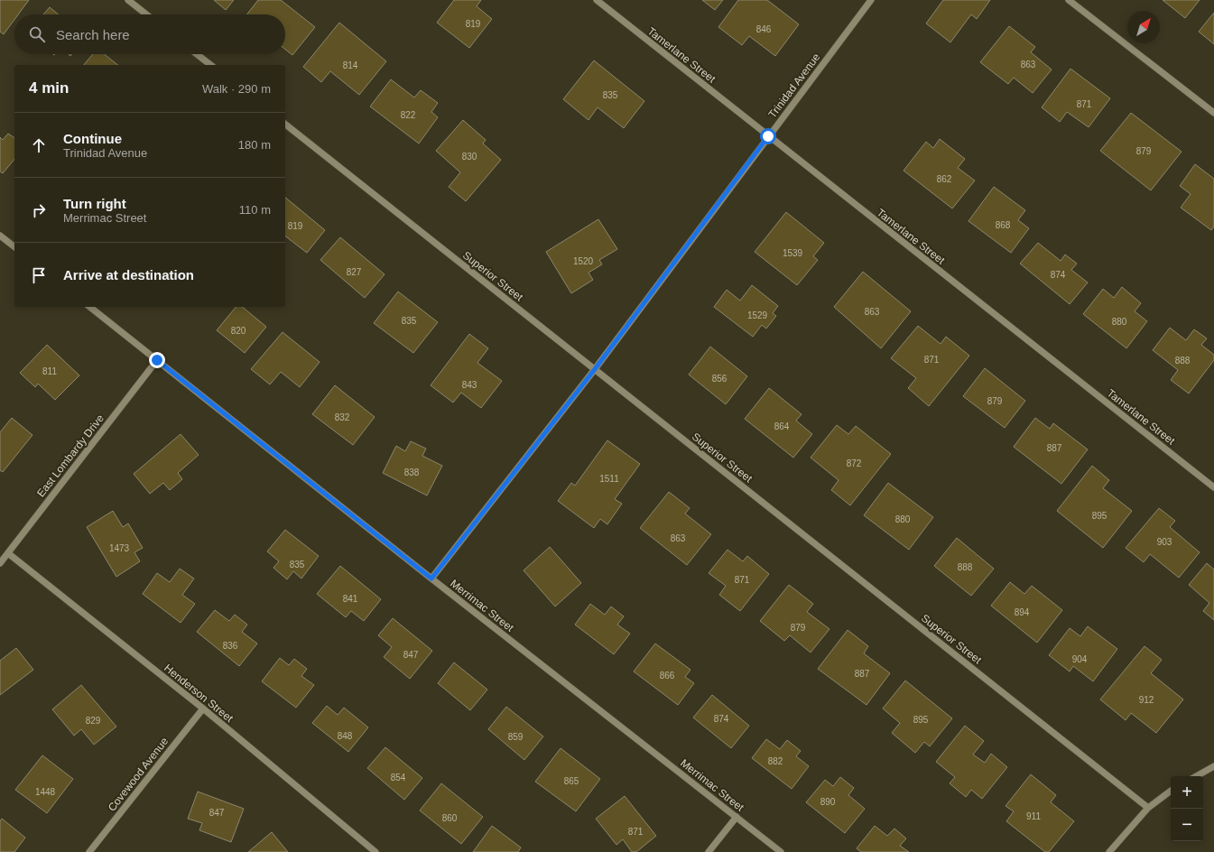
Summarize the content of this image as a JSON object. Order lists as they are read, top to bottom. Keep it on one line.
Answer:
{"streets":{"street":["Tamerlane Street","Trinidad Avenue","Superior Street","East Lombardy Drive","Merrimac Street","Henderson Street","Covewood Avenue"]},"crossings":[["Tamerlane Street","Trinidad Avenue"],["Trinidad Avenue","Superior Street"],["Trinidad Avenue","Merrimac Street"],["East Lombardy Drive","Merrimac Street"],["East Lombardy Drive","Henderson Street"],["Henderson Street","Covewood Avenue"]],"house_numbers":["819","846","863","814","835","871","822","879","830","862","868","819","1539","1520","827","874","863","1529","835","880","820","871","888","811","856","843","879","832","864","887","872","838","1511","895","880","863","903","1473","835","888","871","841","894","879","836","847","904","887","866","912","874","895","829","848","859","882","854","865","1448","890","847","911","860","871"],"north":"top right","page":{"search":"Search here","heading":["4 min","Walk · 290 m"],"list":[["Continue","Trinidad Avenue","180 m"],["Turn right","Merrimac Street","110 m"],"Arrive at destination"],"map_buttons":["+","−"]}}
